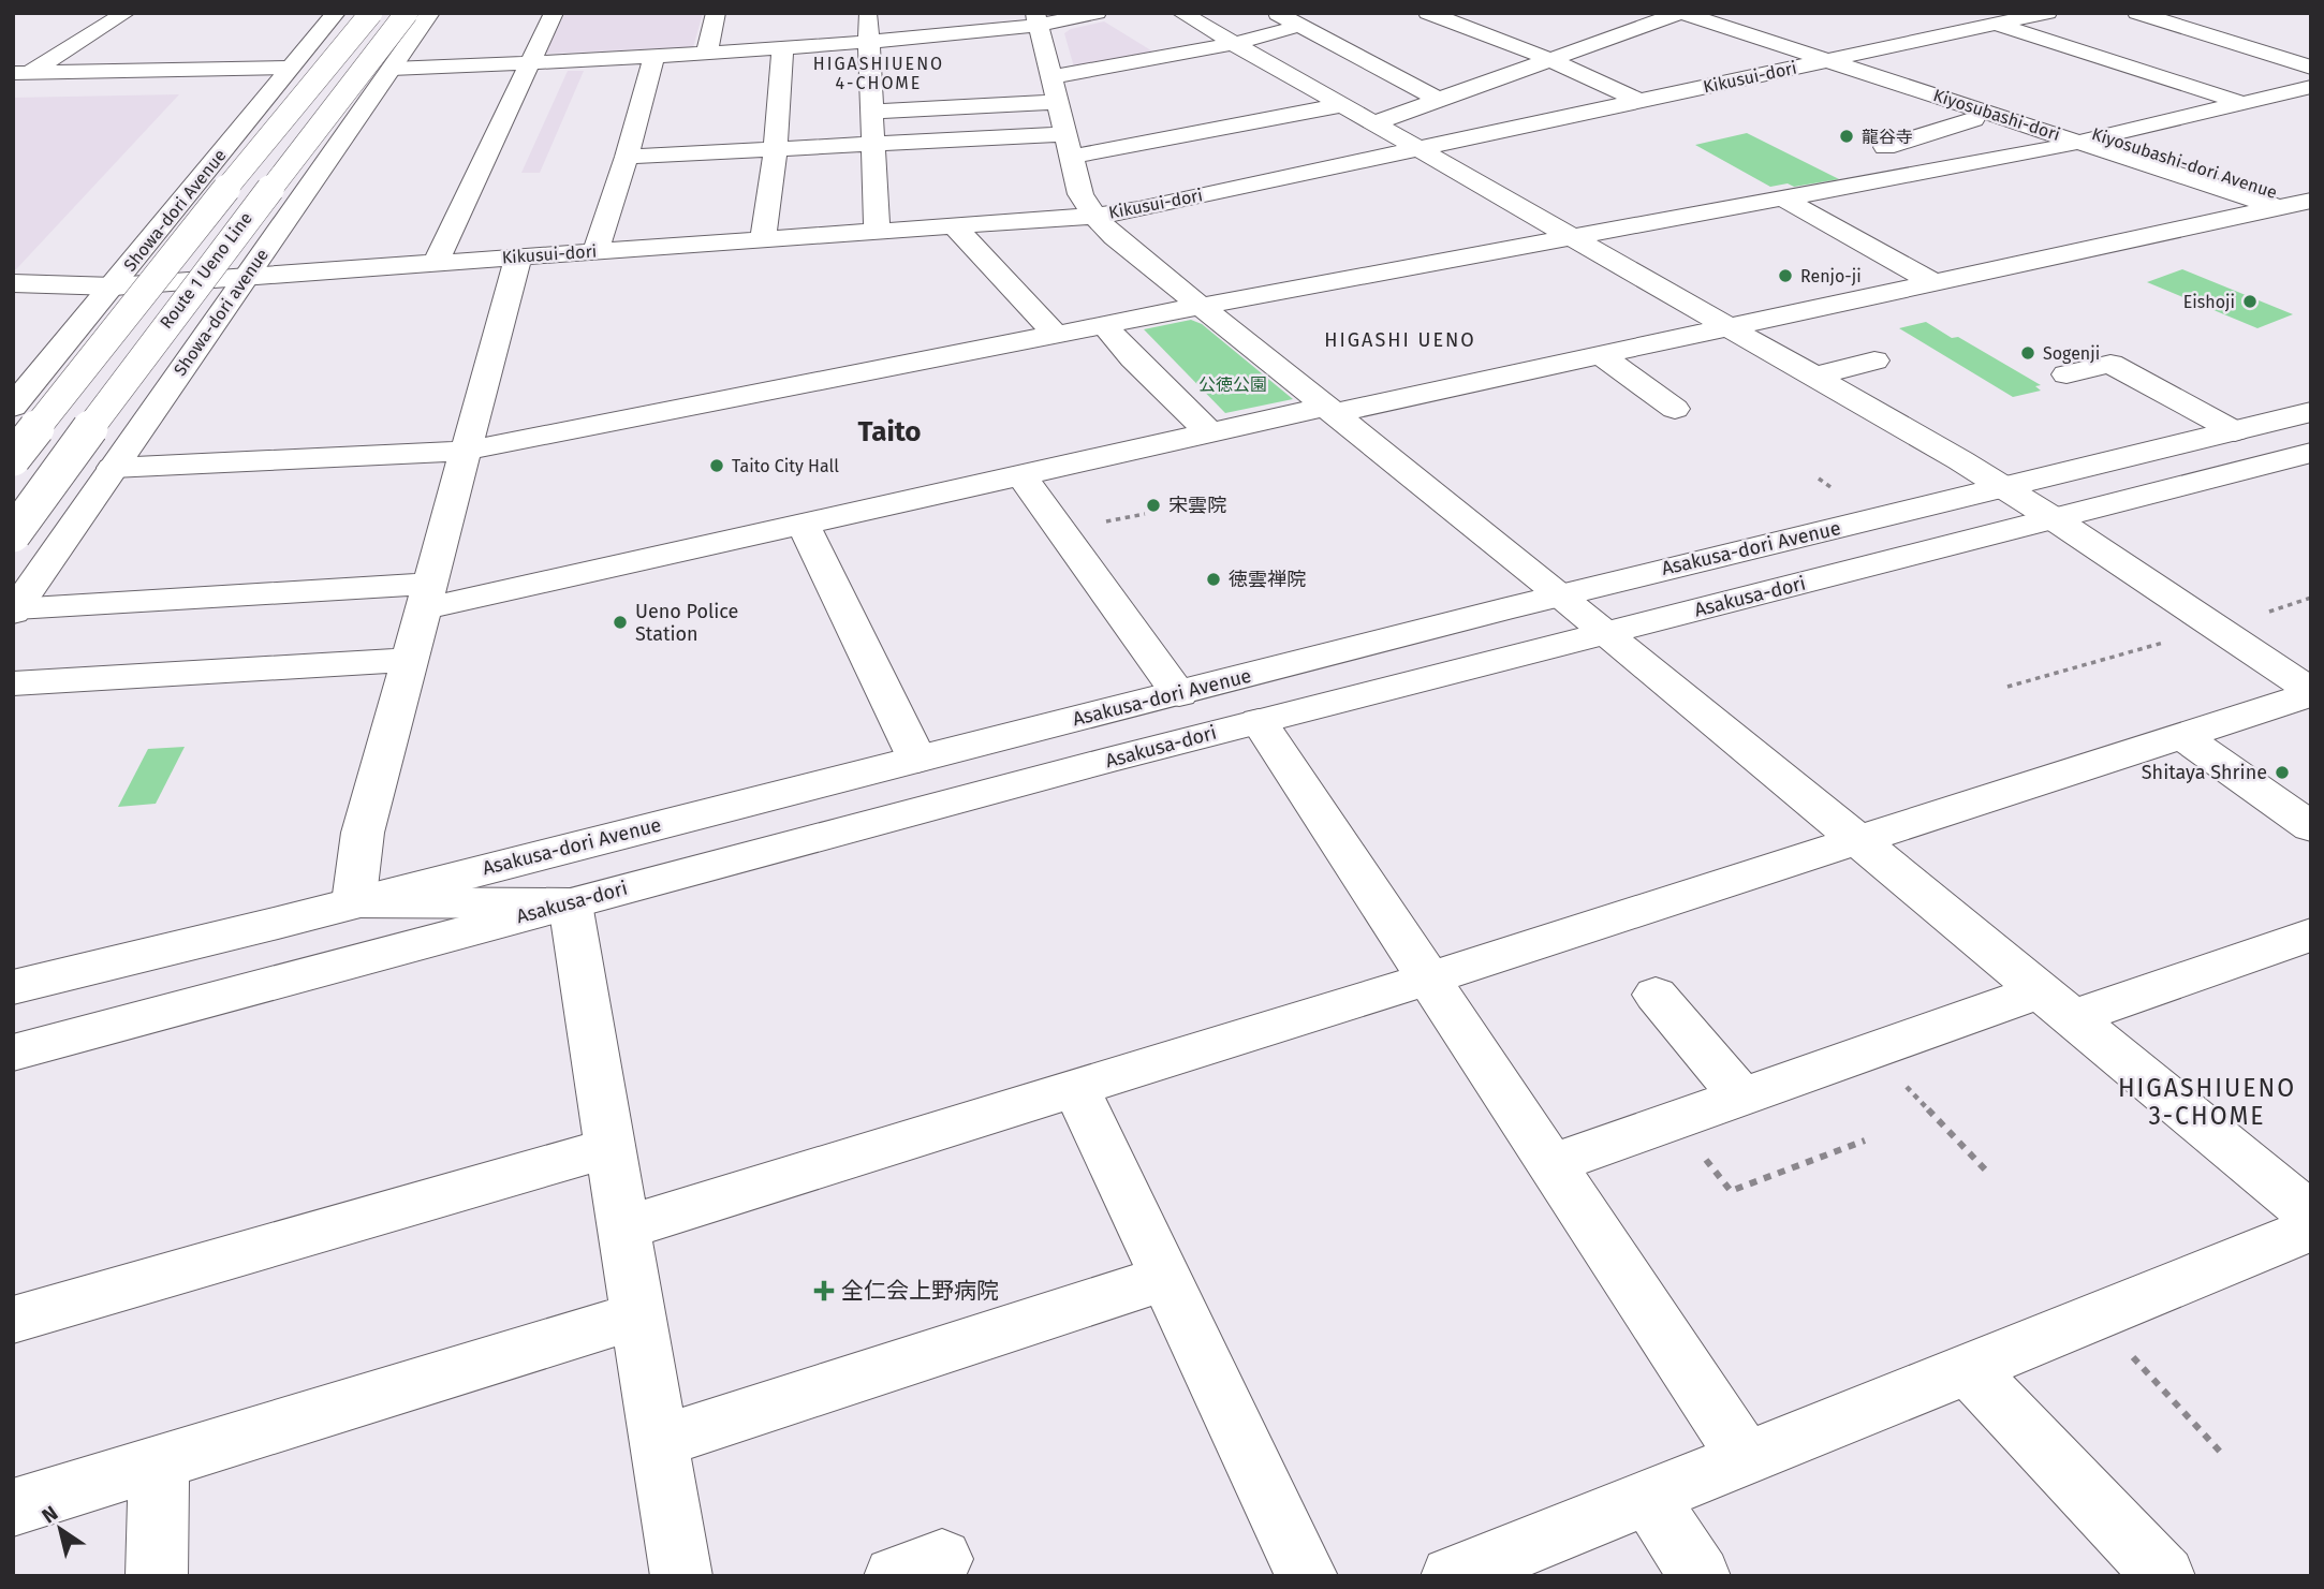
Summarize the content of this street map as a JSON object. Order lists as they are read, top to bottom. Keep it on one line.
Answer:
{"streets":{"main road":["Kikusui-dori","Kiyosubashi-dori","Kiyosubashi-dori Avenue","Showa-dori Avenue","Route 1 Ueno Line","Showa-dori avenue","Asakusa-dori Avenue","Asakusa-dori"]},"crossings":[["Kikusui-dori","Kiyosubashi-dori"],["Kikusui-dori","Showa-dori Avenue"],["Kikusui-dori","Showa-dori avenue"],["Kiyosubashi-dori","Kiyosubashi-dori Avenue"]],"districts":["HIGASHIUENO 4-CHOME","HIGASHI UENO","Taito","HIGASHIUENO 3-CHOME"],"parks":["公徳公園"],"places":{"other":["龍谷寺","Renjo-ji","Eishoji","Sogenji","Taito City Hall","宋雲院","徳雲禅院","Ueno Police Station","Shitaya Shrine"],"health":["全仁会上野病院"]},"north":"top left"}
